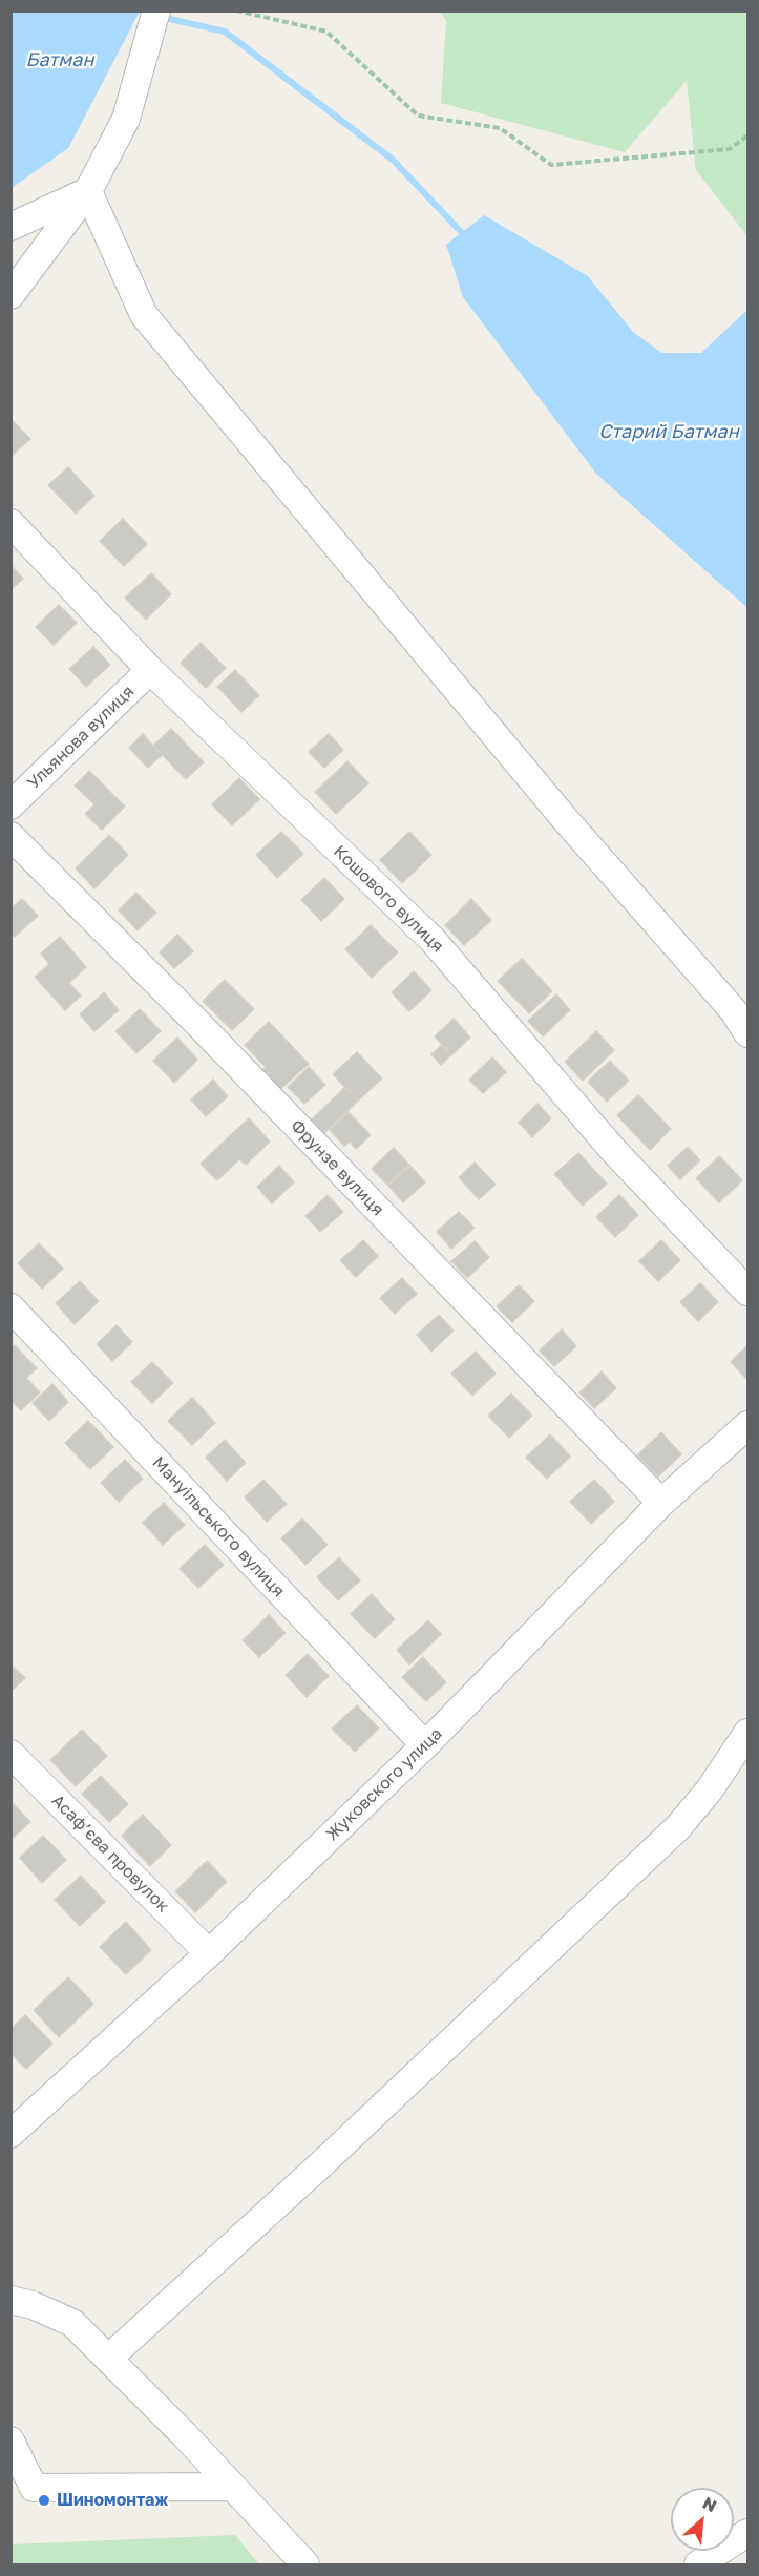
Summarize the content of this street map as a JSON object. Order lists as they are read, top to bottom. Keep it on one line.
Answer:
{"streets":{"street":["Ульянова вулиця","Кошового вулиця","Фрунзе вулиця","Мануільського вулиця","Жуковского улица","Асаф’єва провулок"]},"crossings":[["Ульянова вулиця","Кошового вулиця"],["Фрунзе вулиця","Жуковского улица"],["Мануільського вулиця","Жуковского улица"],["Жуковского улица","Асаф’єва провулок"]],"water":["Батман","Старий Батман"],"places":["Шиномонтаж"],"north":"top right"}
